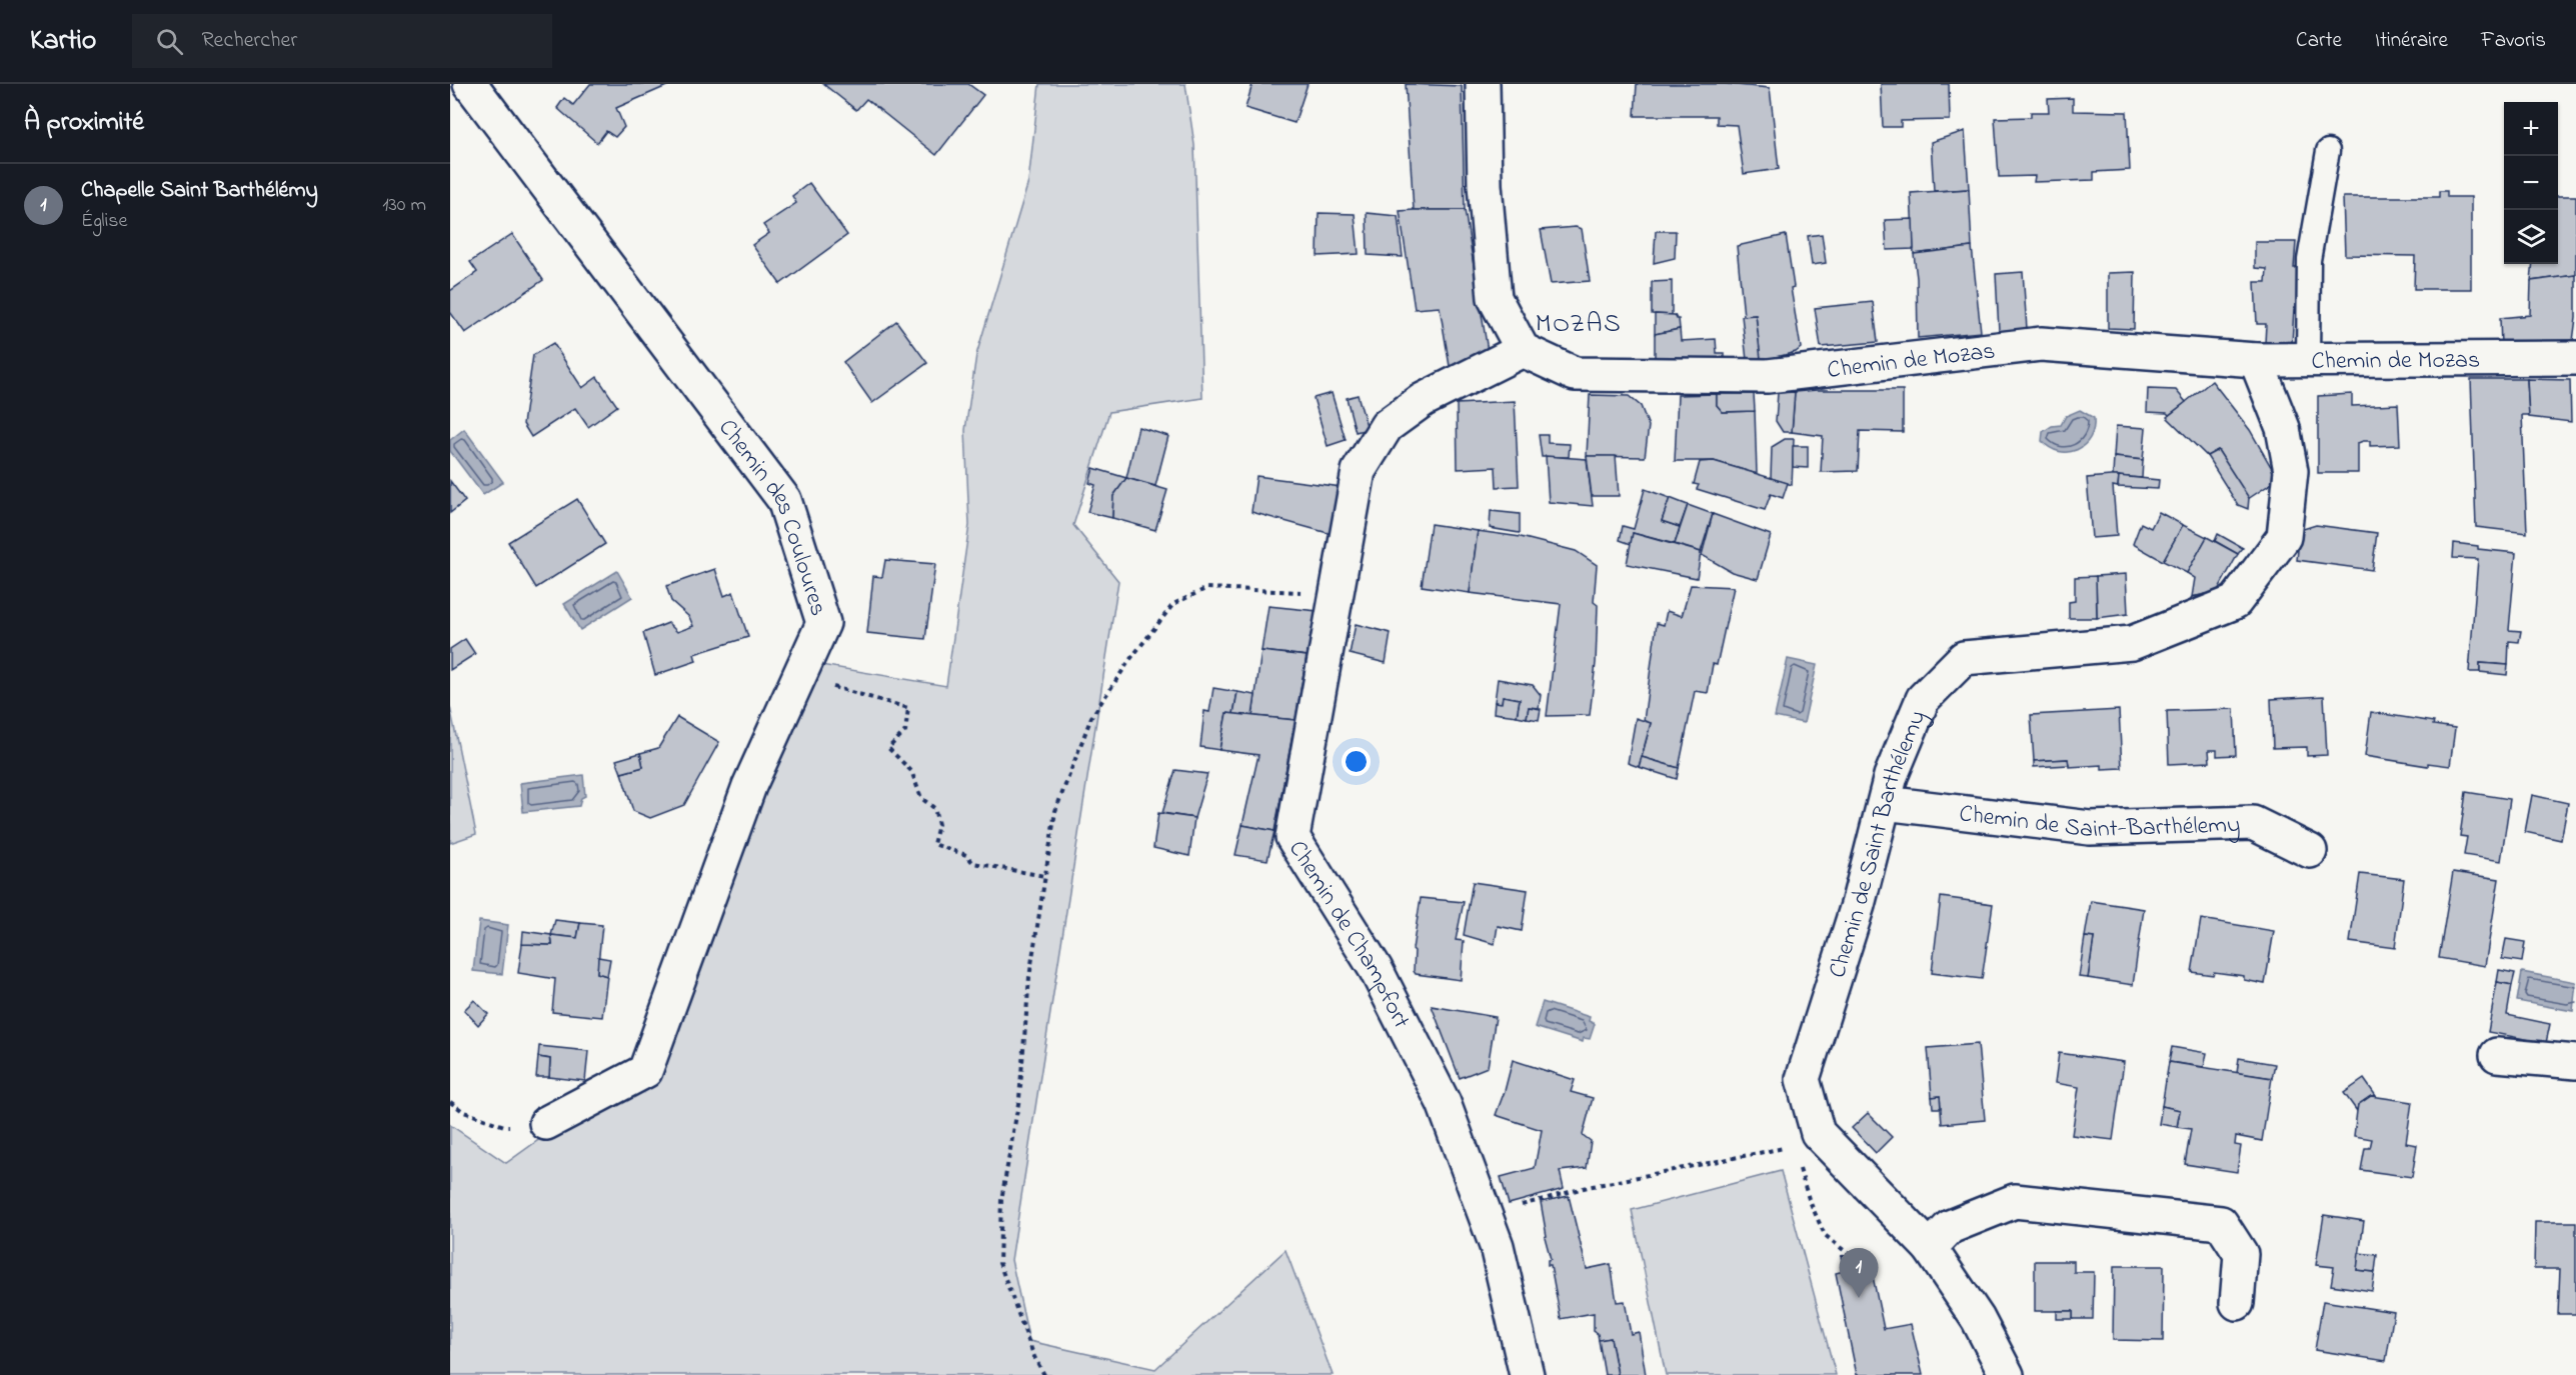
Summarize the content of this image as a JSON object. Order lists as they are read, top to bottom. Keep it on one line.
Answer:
{"streets":{"street":["Chemin de Mozas","Chemin des Couloures","Chemin de Saint-Barthélemy","Chemin de Saint Barthélemy","Chemin de Champfort"]},"crossings":[["Chemin de Mozas","Chemin de Saint Barthélemy"],["Chemin de Mozas","Chemin de Champfort"],["Chemin de Saint-Barthélemy","Chemin de Saint Barthélemy"]],"districts":["MOZAS"],"page":{"header":"Kartio","search":"Rechercher","nav":["Carte","Itinéraire","Favoris"],"heading":"À proximité","map_buttons":["+","−"],"list":[{"mark":"1","name":"Chapelle Saint Barthélémy","note":"Église","value":"130 m"}],"pins":"1"}}
